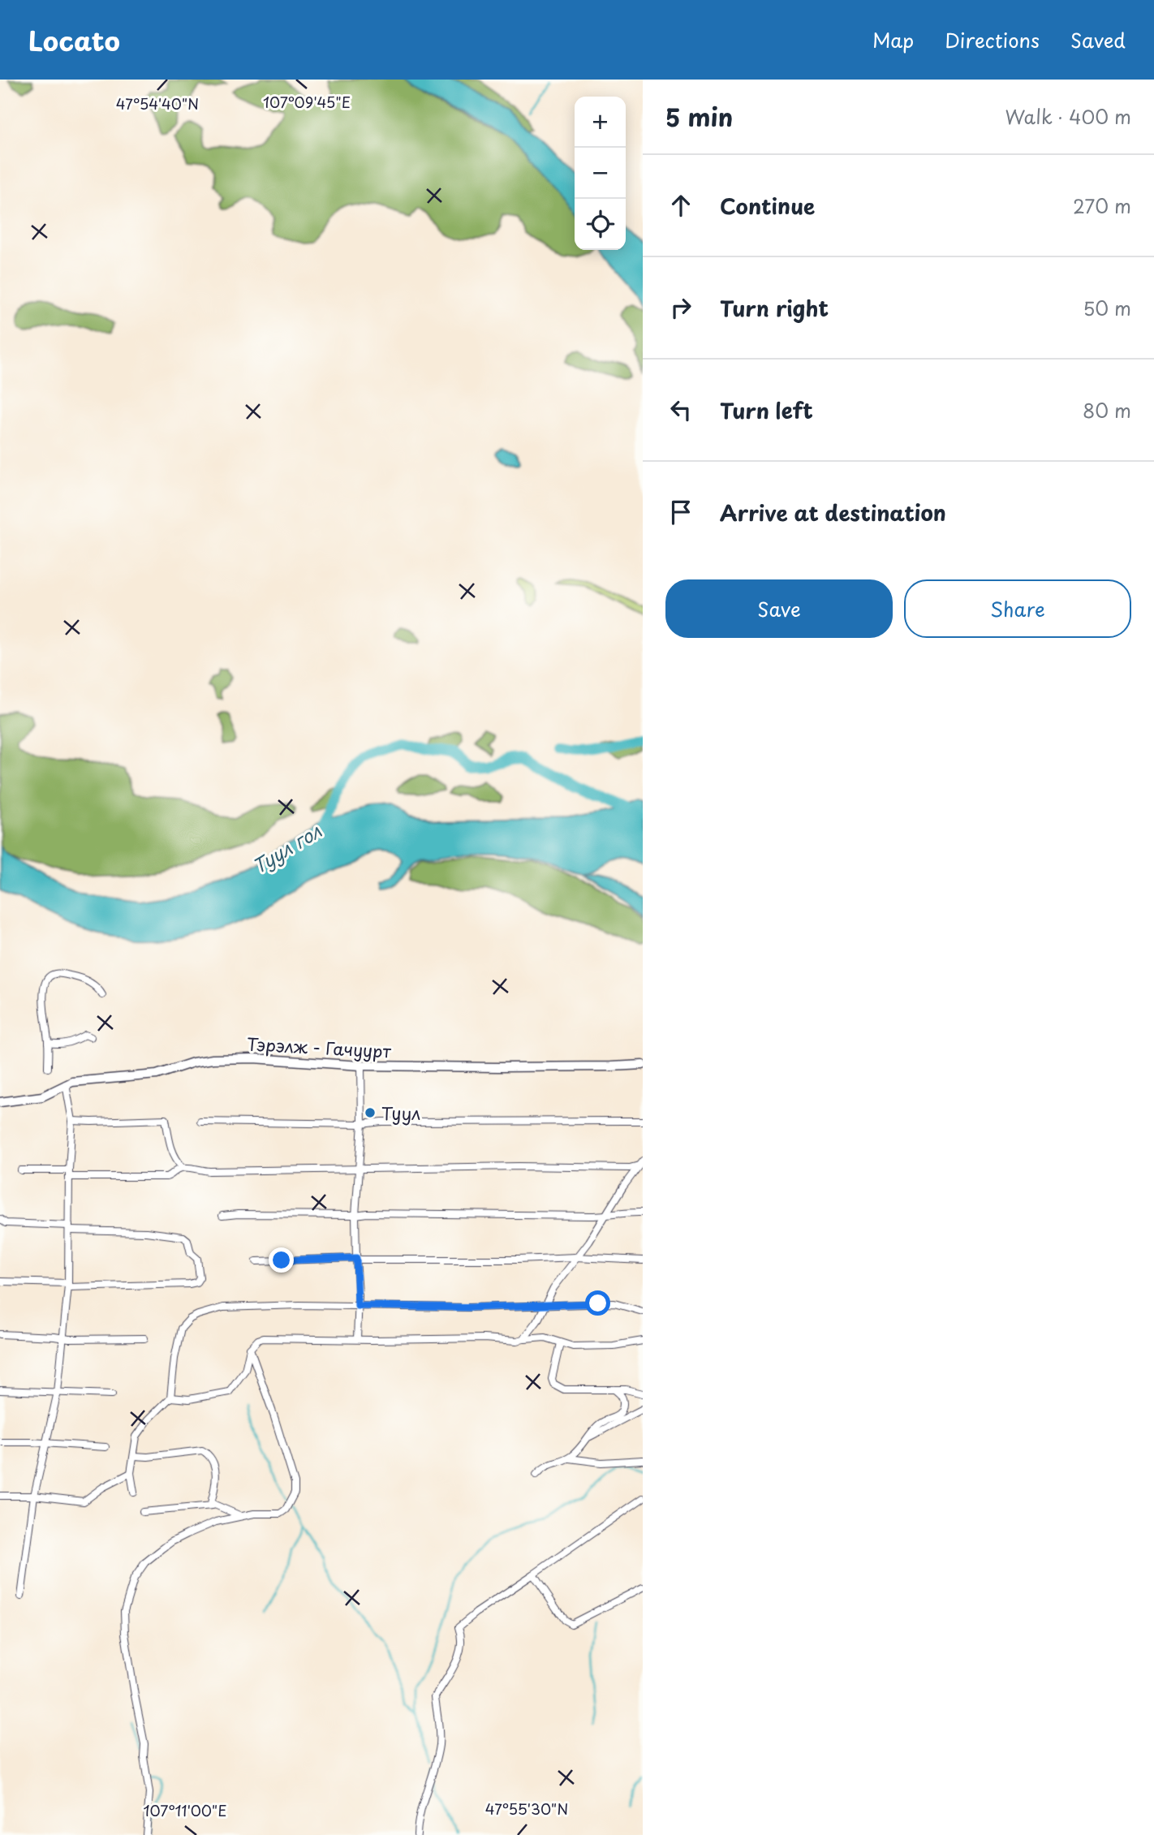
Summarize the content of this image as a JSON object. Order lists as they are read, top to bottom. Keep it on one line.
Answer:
{"streets":{"main road":["Тэрэлж - Гачуурт"]},"water":["Туул гол"],"places":["Туул"],"page":{"header":"Locato","nav":["Map","Directions","Saved"],"heading":["5 min","Walk · 400 m"],"map_buttons":["+","−"],"list":[["Continue","270 m"],["Turn right","50 m"],["Turn left","80 m"],"Arrive at destination"],"buttons":["Save","Share"]},"coordinates":["107°09'45\"E","47°54'40\"N","47°55'30\"N","107°11'00\"E"]}
